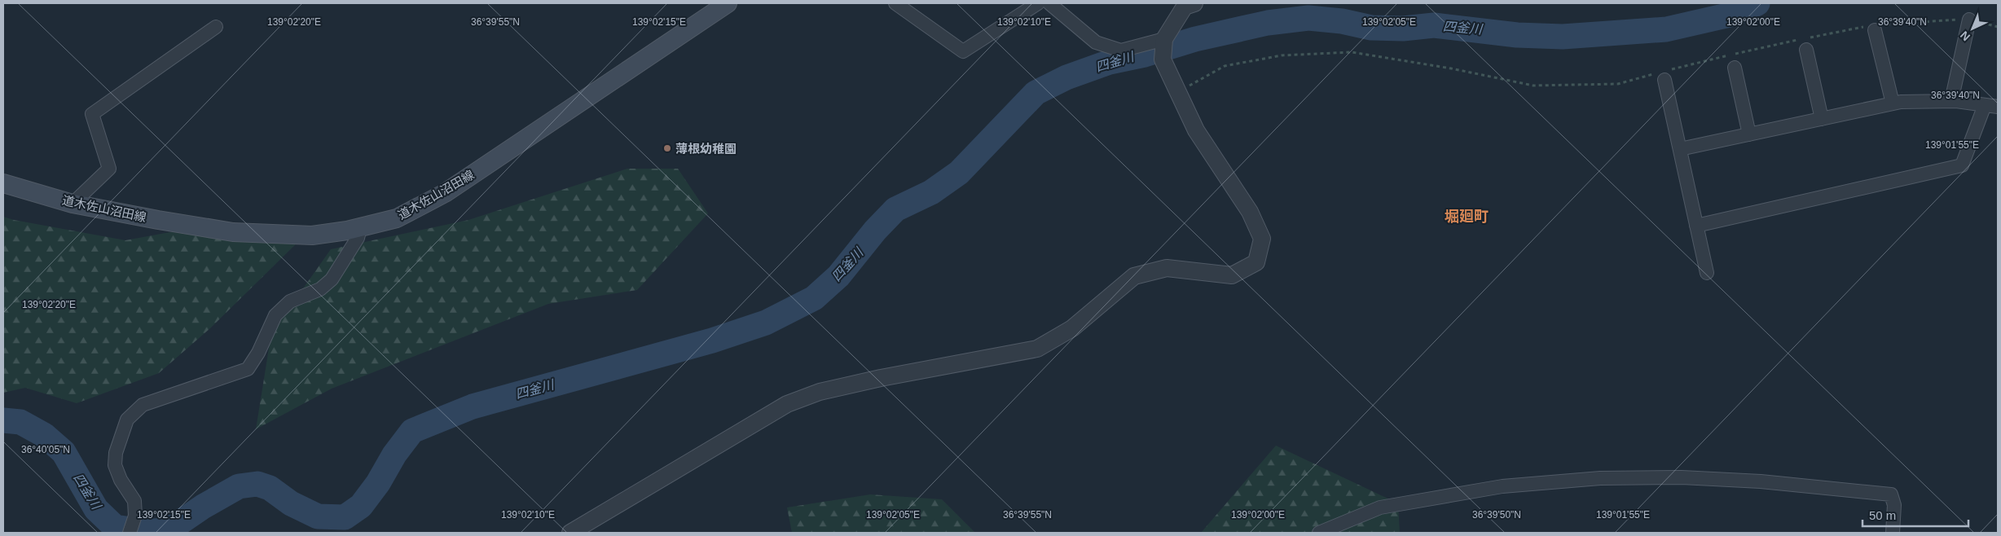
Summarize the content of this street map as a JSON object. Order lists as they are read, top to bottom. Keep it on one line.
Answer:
{"streets":{"main road":["道木佐山沼田線"]},"districts":["堀廻町"],"water":["四釜川"],"places":["薄根幼稚園"],"scale_bar":"50 m","north":"bottom left","coordinates":["36°39'55\"N","36°39'40\"N","139°02'00\"E","139°02'20\"E","139°02'15\"E","139°02'10\"E","139°02'05\"E","139°01'55\"E","36°40'05\"N","36°39'50\"N"]}
